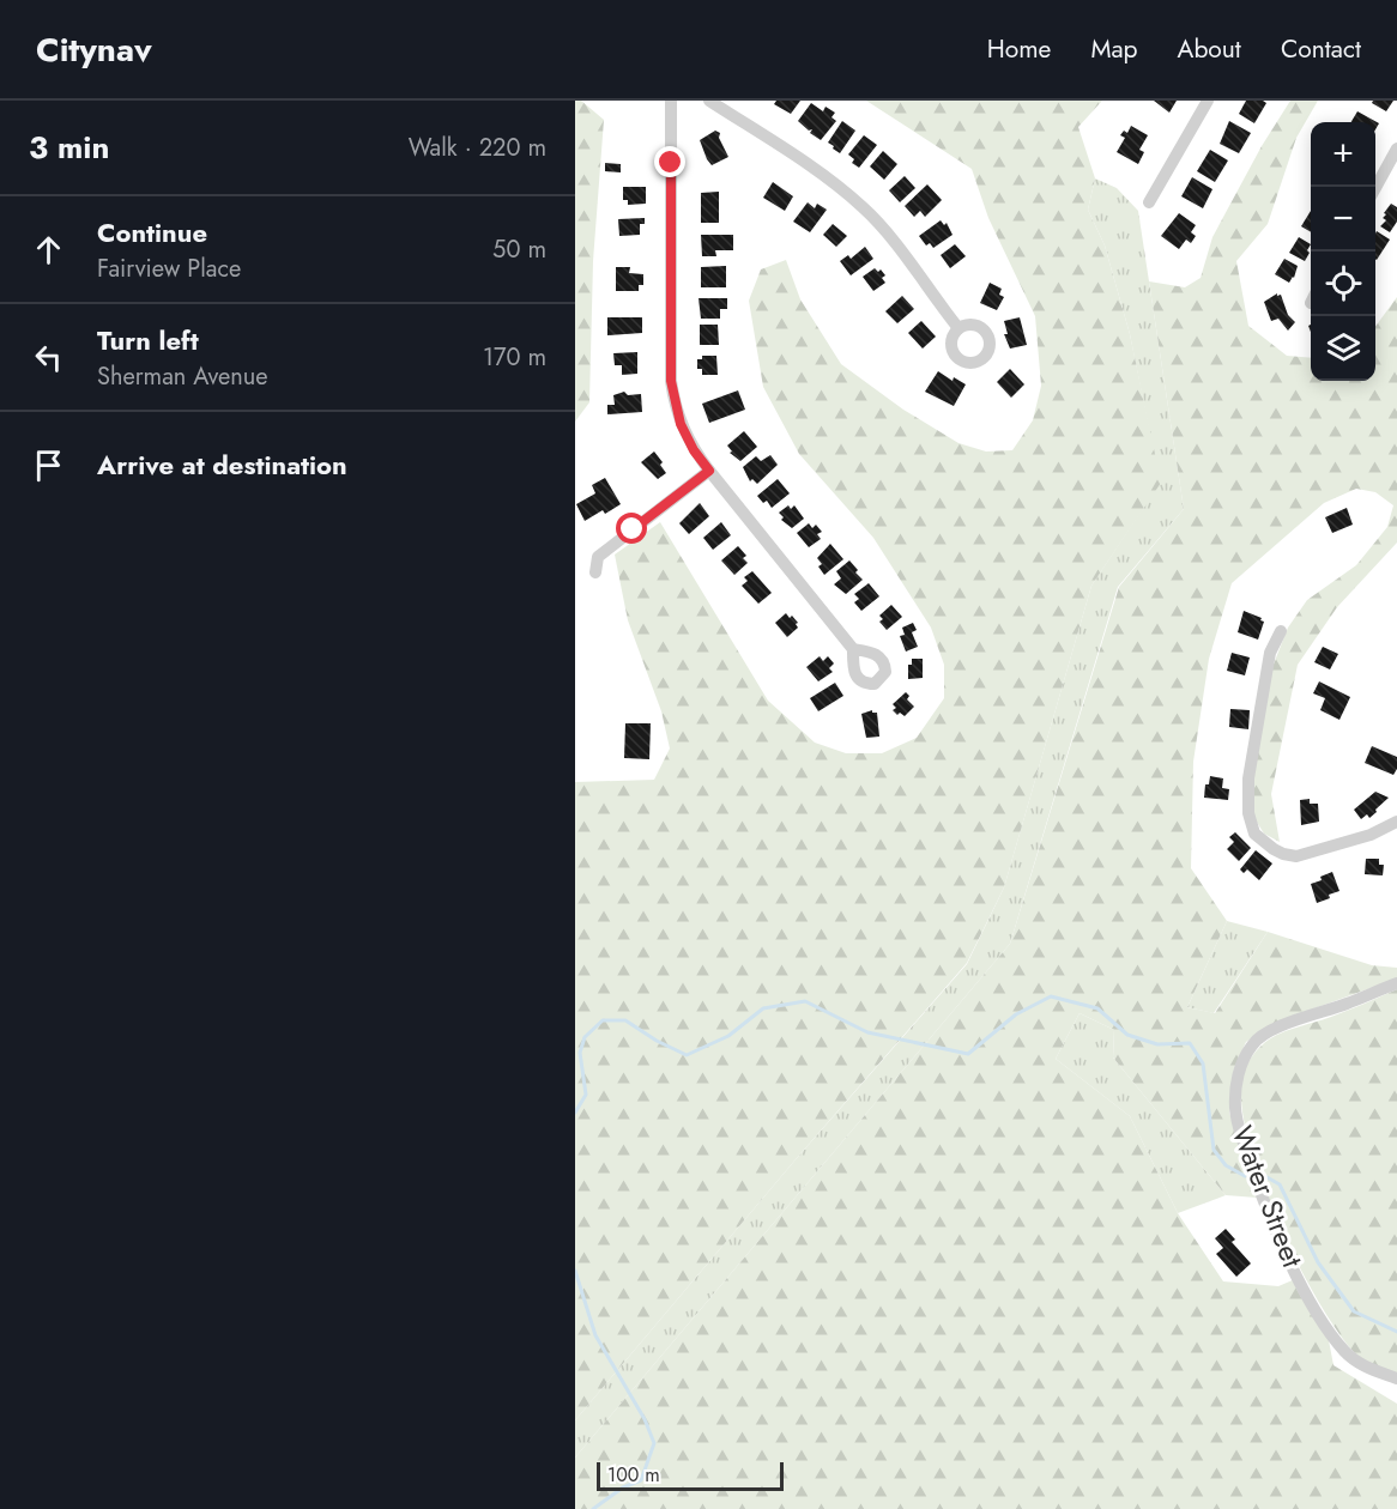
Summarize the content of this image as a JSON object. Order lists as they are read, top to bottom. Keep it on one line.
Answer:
{"streets":{"street":["Water Street"]},"scale_bar":"100 m","page":{"header":"Citynav","nav":["Home","Map","About","Contact"],"heading":["3 min","Walk · 220 m"],"map_buttons":["+","−"],"list":[["Continue","Fairview Place","50 m"],["Turn left","Sherman Avenue","170 m"],"Arrive at destination"],"scale":"100 m"}}
